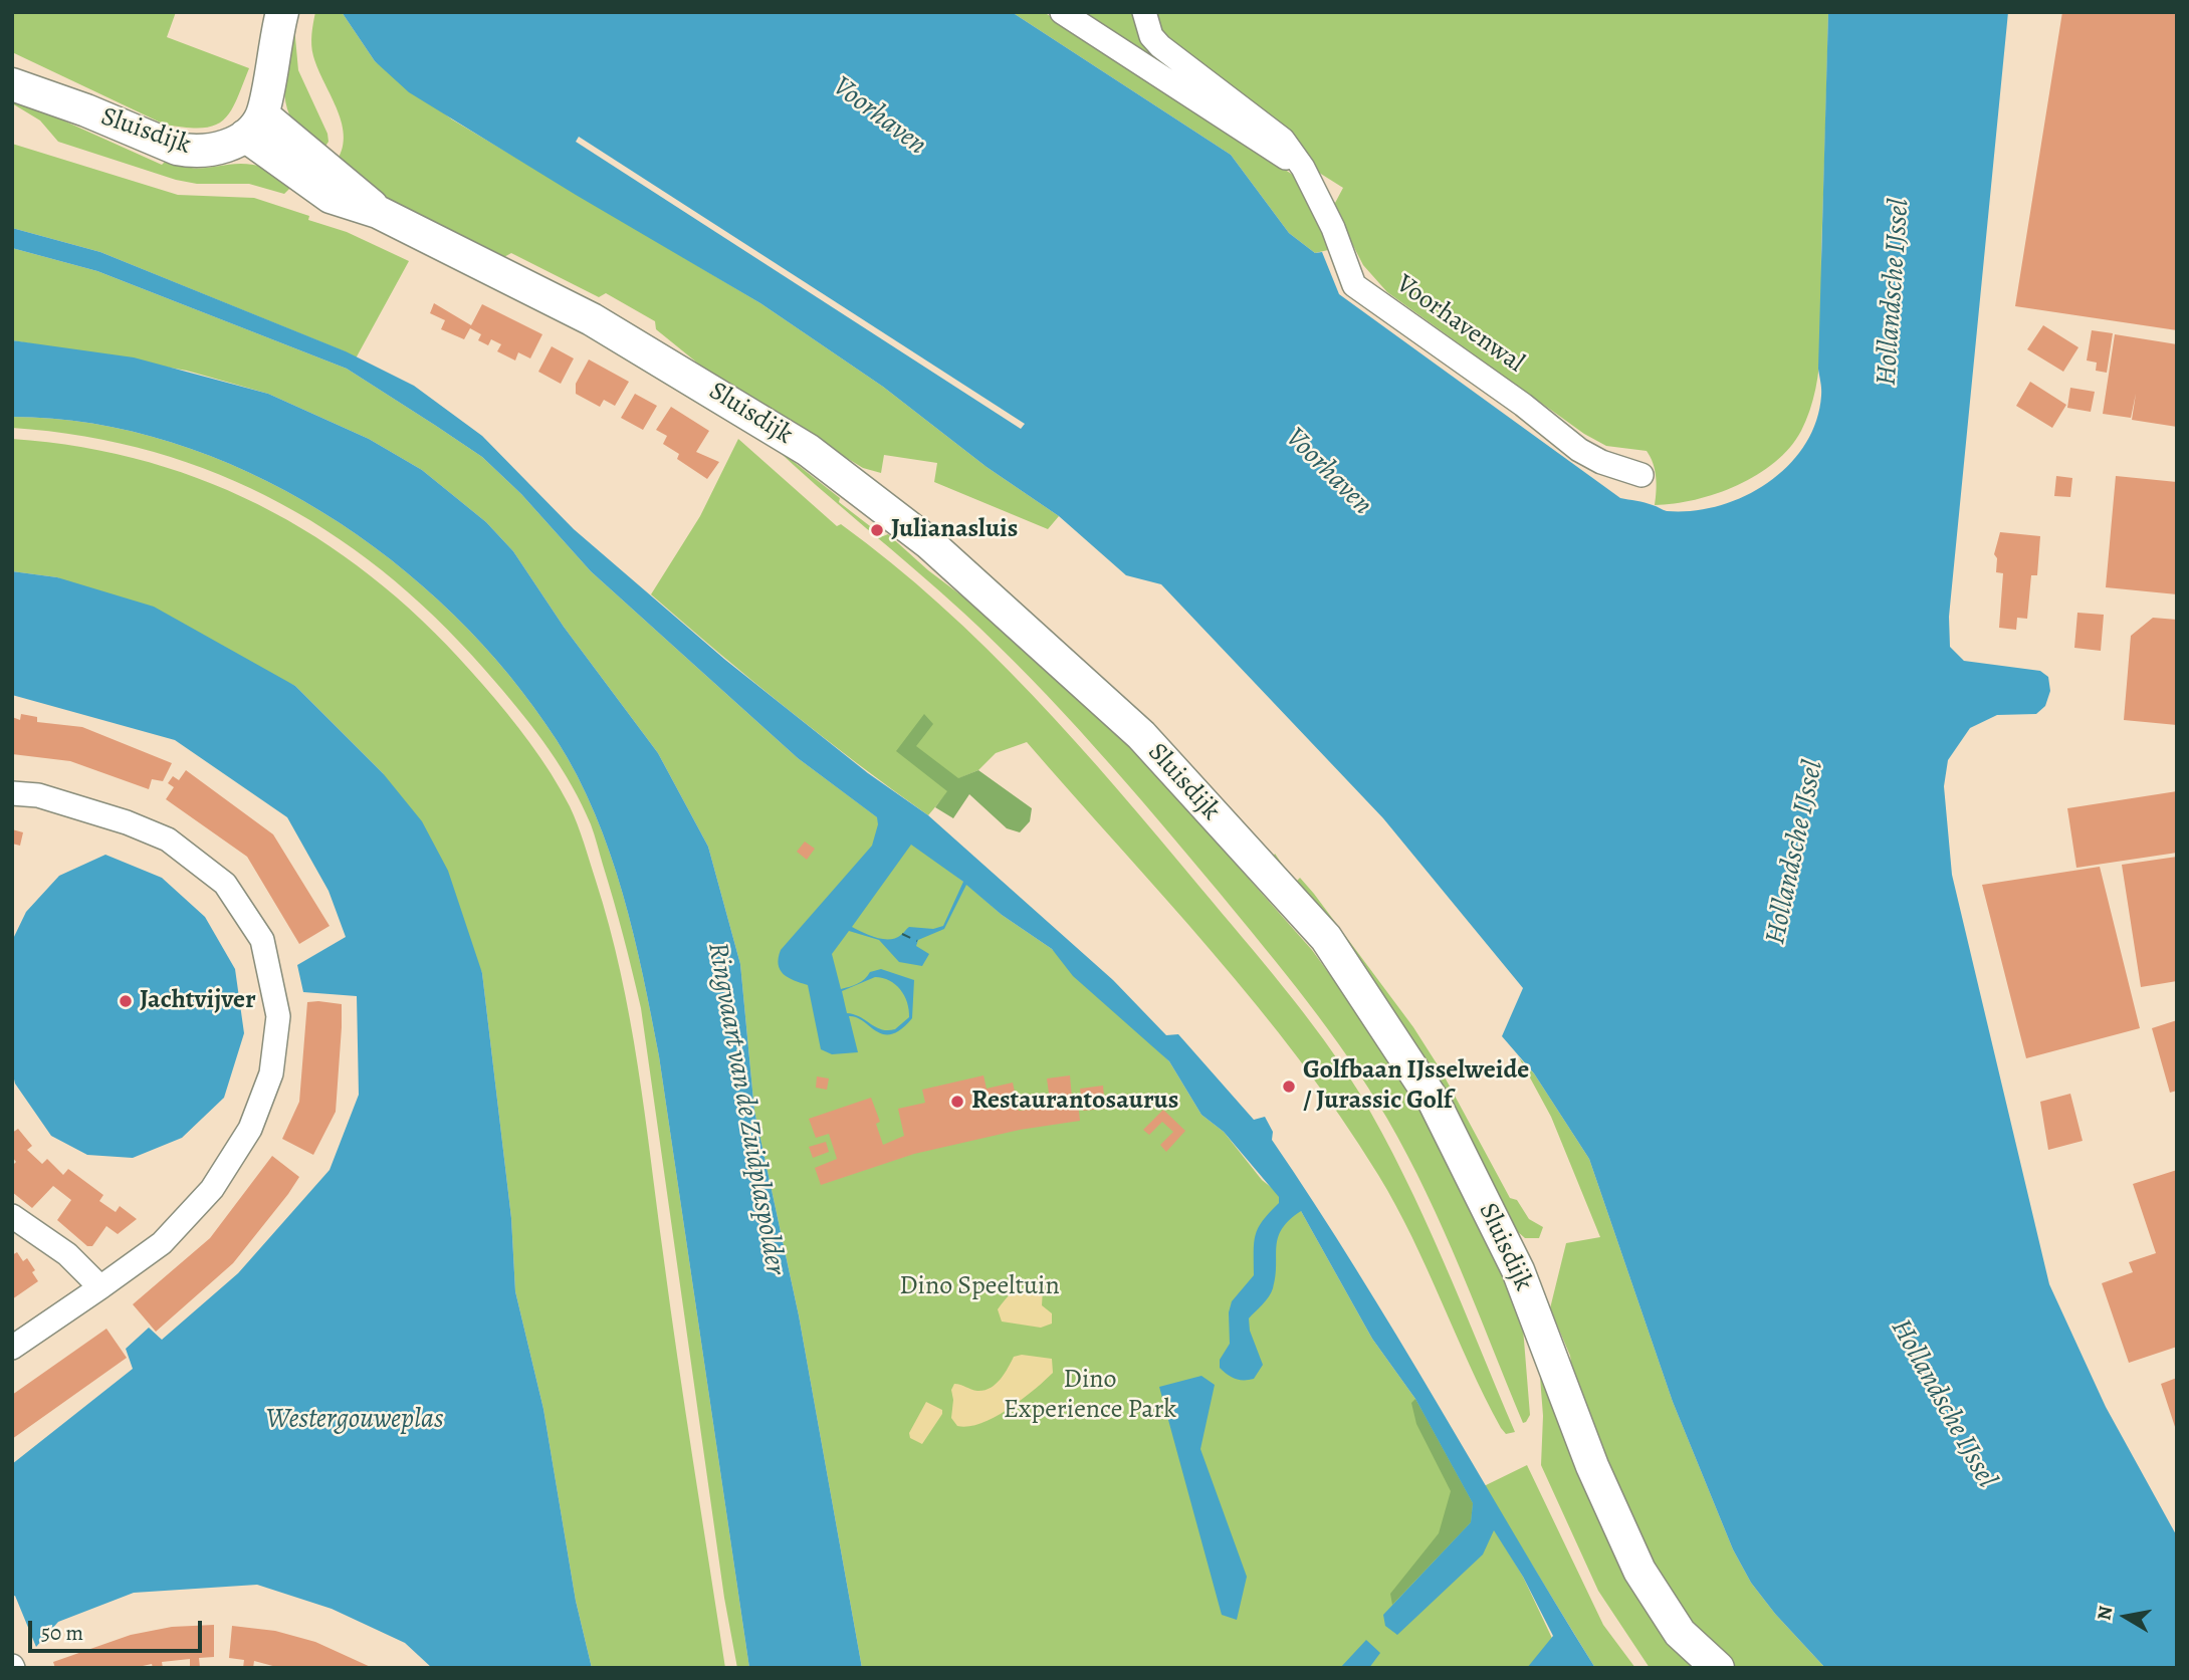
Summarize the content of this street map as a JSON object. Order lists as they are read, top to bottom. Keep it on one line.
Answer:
{"streets":{"street":["Sluisdijk","Voorhavenwal"]},"water":["Voorhaven","Hollandsche IJssel","Ringvaart van de Zuidplaspolder","Westergouweplas"],"parks":["Dino Speeltuin","Dino Experience Park"],"places":["Julianasluis","Jachtvijver","Golfbaan IJsselweide / Jurassic Golf","Restaurantosaurus"],"scale_bar":"50 m","north":"left"}
